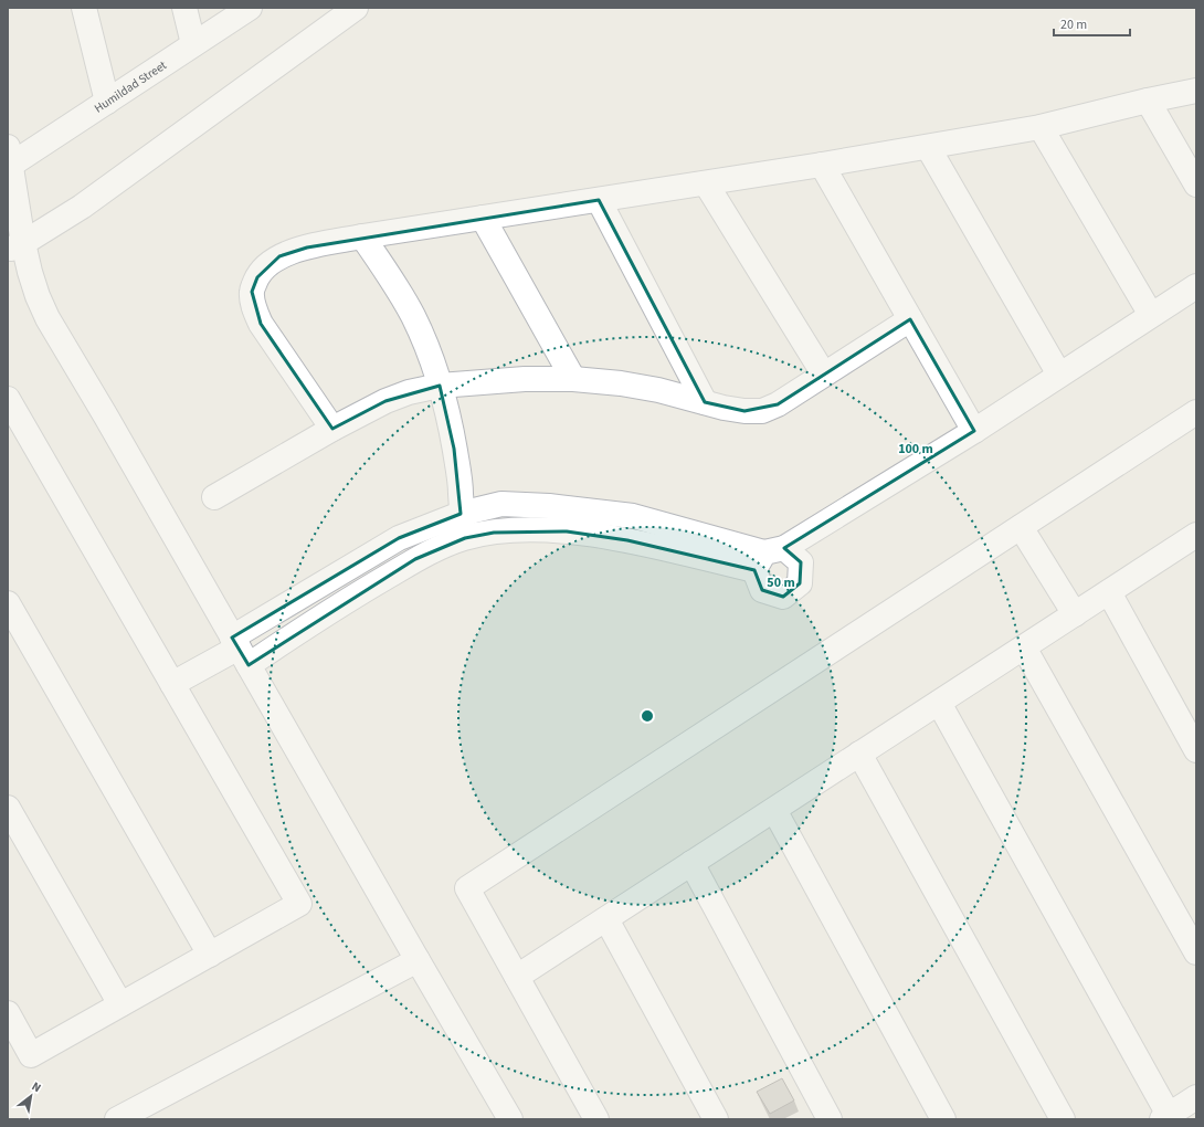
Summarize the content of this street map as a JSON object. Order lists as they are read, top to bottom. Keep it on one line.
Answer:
{"streets":{"street":["Humildad Street"]},"scale_bar":"20 m","north":"top right","rings":["100 m","50 m"]}
